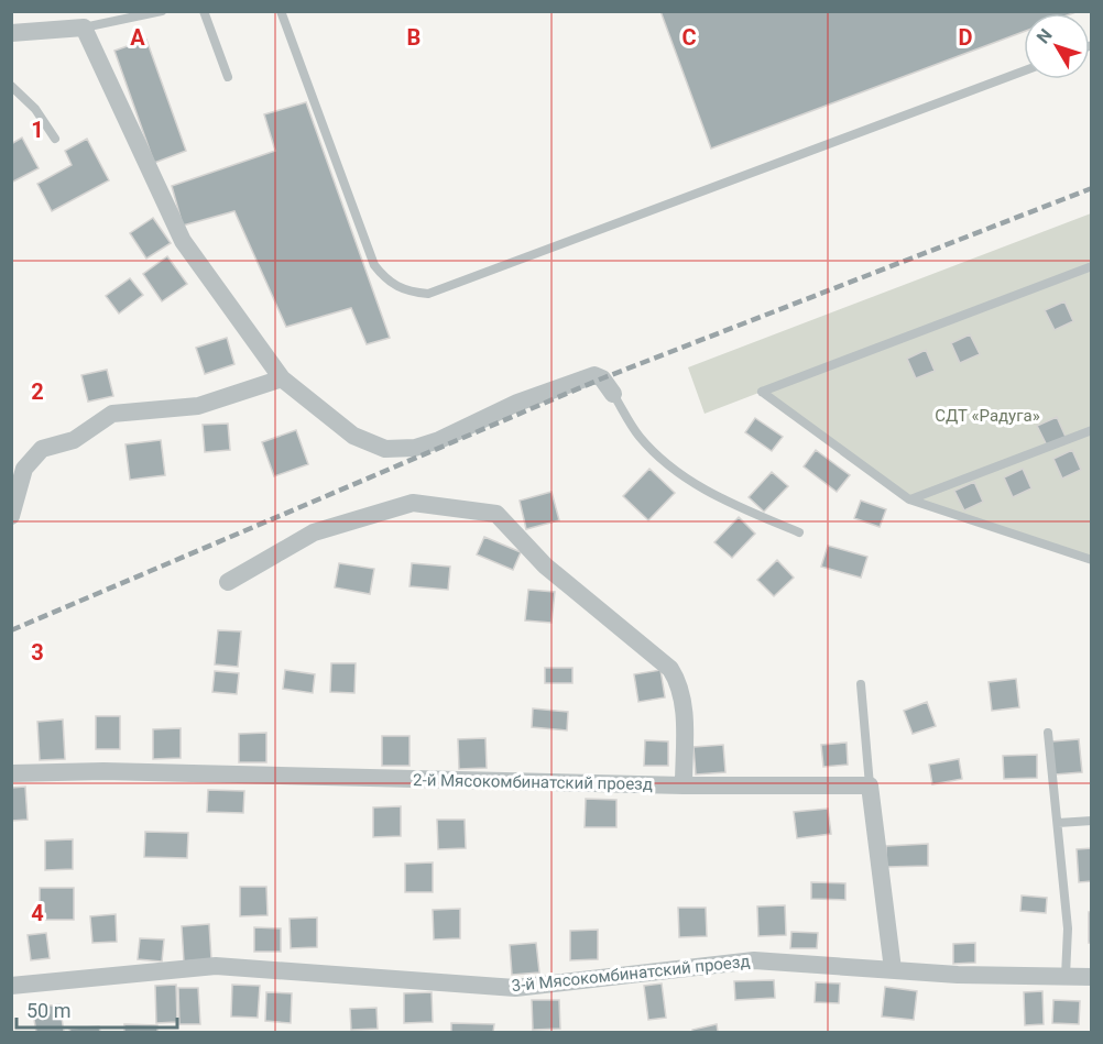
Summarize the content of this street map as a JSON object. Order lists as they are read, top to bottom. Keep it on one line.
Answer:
{"streets":{"street":["2-й Мясокомбинатский проезд","3-й Мясокомбинатский проезд"]},"parks":["СДТ «Радуга»"],"scale_bar":"50 m","north":"top left","grid":{"columns":["A","B","C","D"],"rows":["1","2","3","4"]}}
